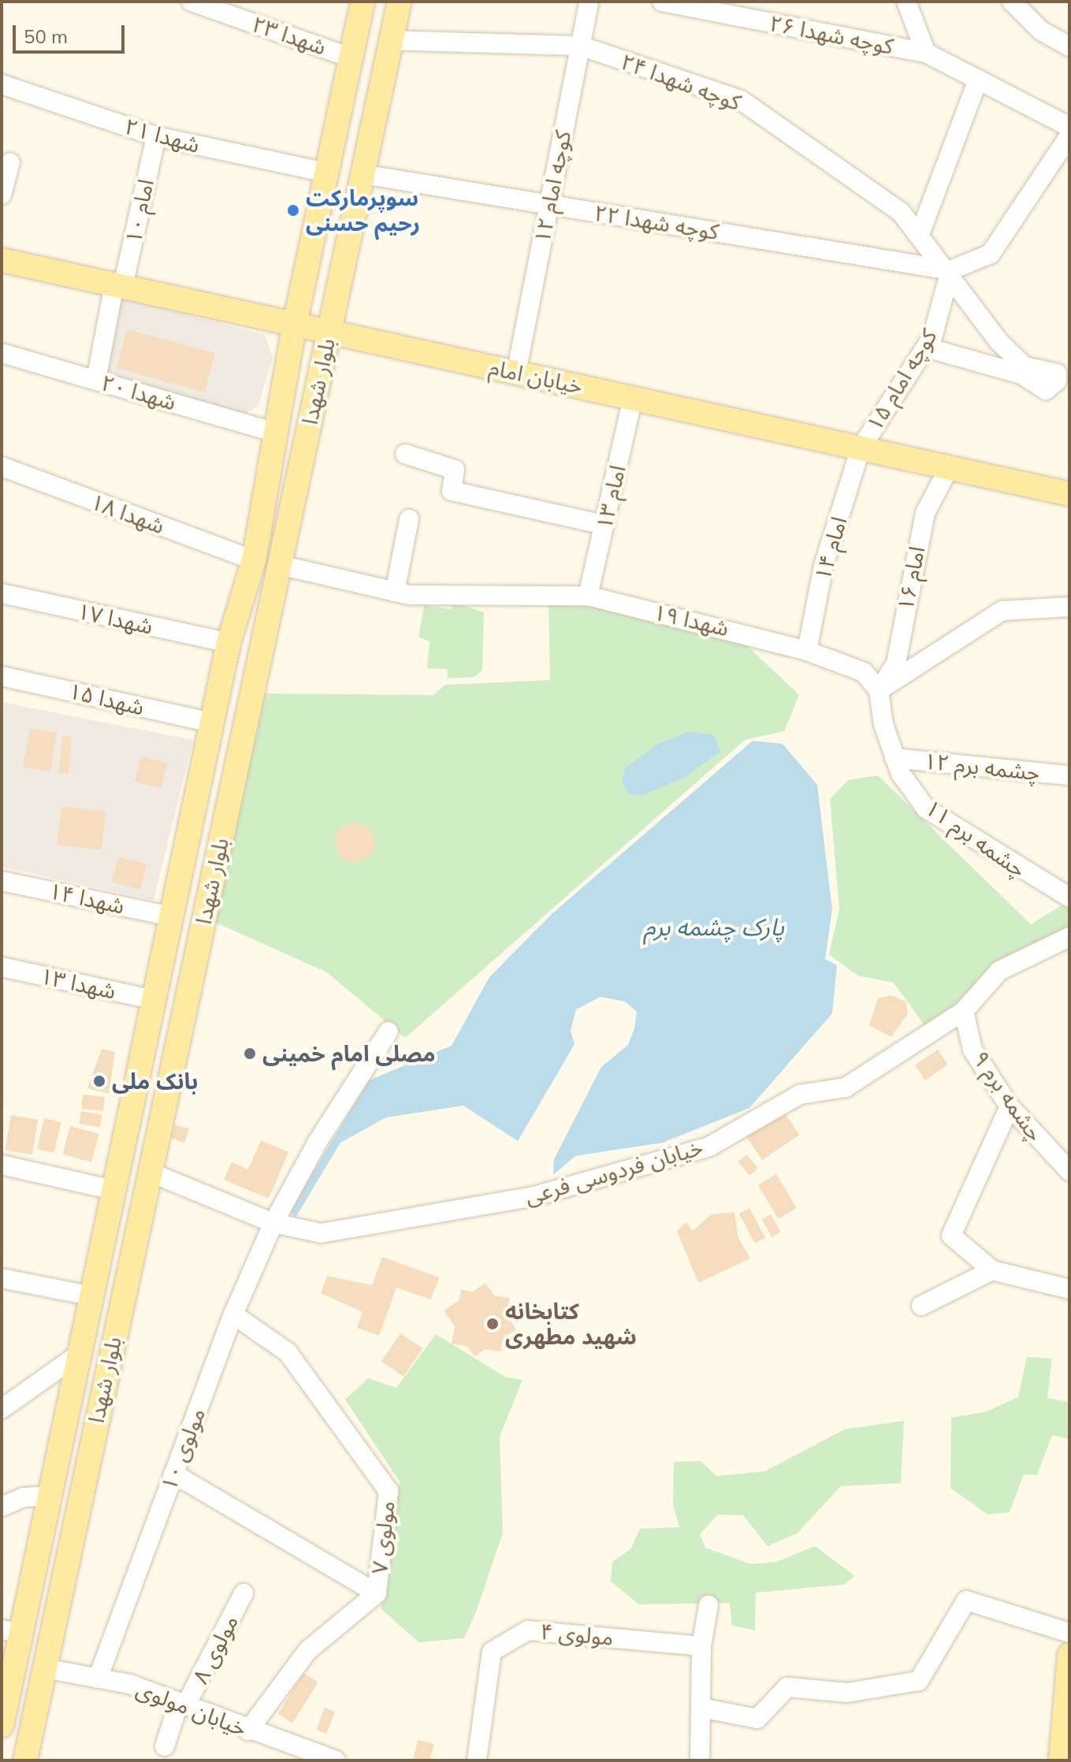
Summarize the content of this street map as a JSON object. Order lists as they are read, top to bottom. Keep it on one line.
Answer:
{"streets":{"main road":["خیابان امام","بلوار شهدا"],"street":["کوچه شهدا ۲۶","شهدا ۲۳","کوچه شهدا ۲۴","شهدا ۲۱","کوچه امام ۱۲","امام ۱۰","کوچه شهدا ۲۲","کوچه امام ۱۵","شهدا ۲۰","امام ۱۳","شهدا ۱۸","امام ۱۴","امام ۱۶","شهدا ۱۷","شهدا ۱۹","شهدا ۱۵","چشمه برم ۱۲","چشمه برم ۱۱","شهدا ۱۴","شهدا ۱۳","چشمه برم ۹","خیابان فردوسی فرعی","مولوی ۱۰","مولوی ۷","مولوی ۴","مولوی ۸","خیابان مولوی"]},"crossings":[["شهدا ۲۳","بلوار شهدا"],["کوچه شهدا ۲۴","کوچه امام ۱۲"],["کوچه شهدا ۲۴","کوچه شهدا ۲۲"],["کوچه شهدا ۲۴","کوچه امام ۱۵"],["کوچه شهدا ۲۴","بلوار شهدا"],["شهدا ۲۱","امام ۱۰"],["شهدا ۲۱","بلوار شهدا"],["کوچه امام ۱۲","کوچه شهدا ۲۲"],["کوچه امام ۱۲","خیابان امام"],["امام ۱۰","خیابان امام"],["امام ۱۰","شهدا ۲۰"],["کوچه شهدا ۲۲","کوچه امام ۱۵"],["کوچه شهدا ۲۲","بلوار شهدا"],["خیابان امام","کوچه امام ۱۵"],["خیابان امام","بلوار شهدا"],["خیابان امام","امام ۱۳"],["خیابان امام","امام ۱۴"],["خیابان امام","امام ۱۶"],["کوچه امام ۱۵","امام ۱۴"],["بلوار شهدا","شهدا ۲۰"],["بلوار شهدا","شهدا ۱۸"],["بلوار شهدا","شهدا ۱۷"],["بلوار شهدا","شهدا ۱۹"],["بلوار شهدا","شهدا ۱۵"],["بلوار شهدا","شهدا ۱۴"],["بلوار شهدا","شهدا ۱۳"],["بلوار شهدا","خیابان فردوسی فرعی"],["بلوار شهدا","خیابان مولوی"],["امام ۱۳","شهدا ۱۹"],["امام ۱۴","شهدا ۱۹"],["امام ۱۶","شهدا ۱۹"],["امام ۱۶","چشمه برم ۱۱"],["شهدا ۱۹","چشمه برم ۱۱"],["چشمه برم ۱۲","چشمه برم ۱۱"],["چشمه برم ۹","خیابان فردوسی فرعی"],["خیابان فردوسی فرعی","مولوی ۱۰"],["مولوی ۱۰","مولوی ۷"],["مولوی ۱۰","خیابان مولوی"],["مولوی ۷","خیابان مولوی"],["مولوی ۸","خیابان مولوی"]],"water":["پارک چشمه برم"],"places":["سوپرمارکت رحیم حسنی","مصلی امام خمینی","بانک ملی","کتابخانه شهید مطهری"],"scale_bar":"50 m"}
